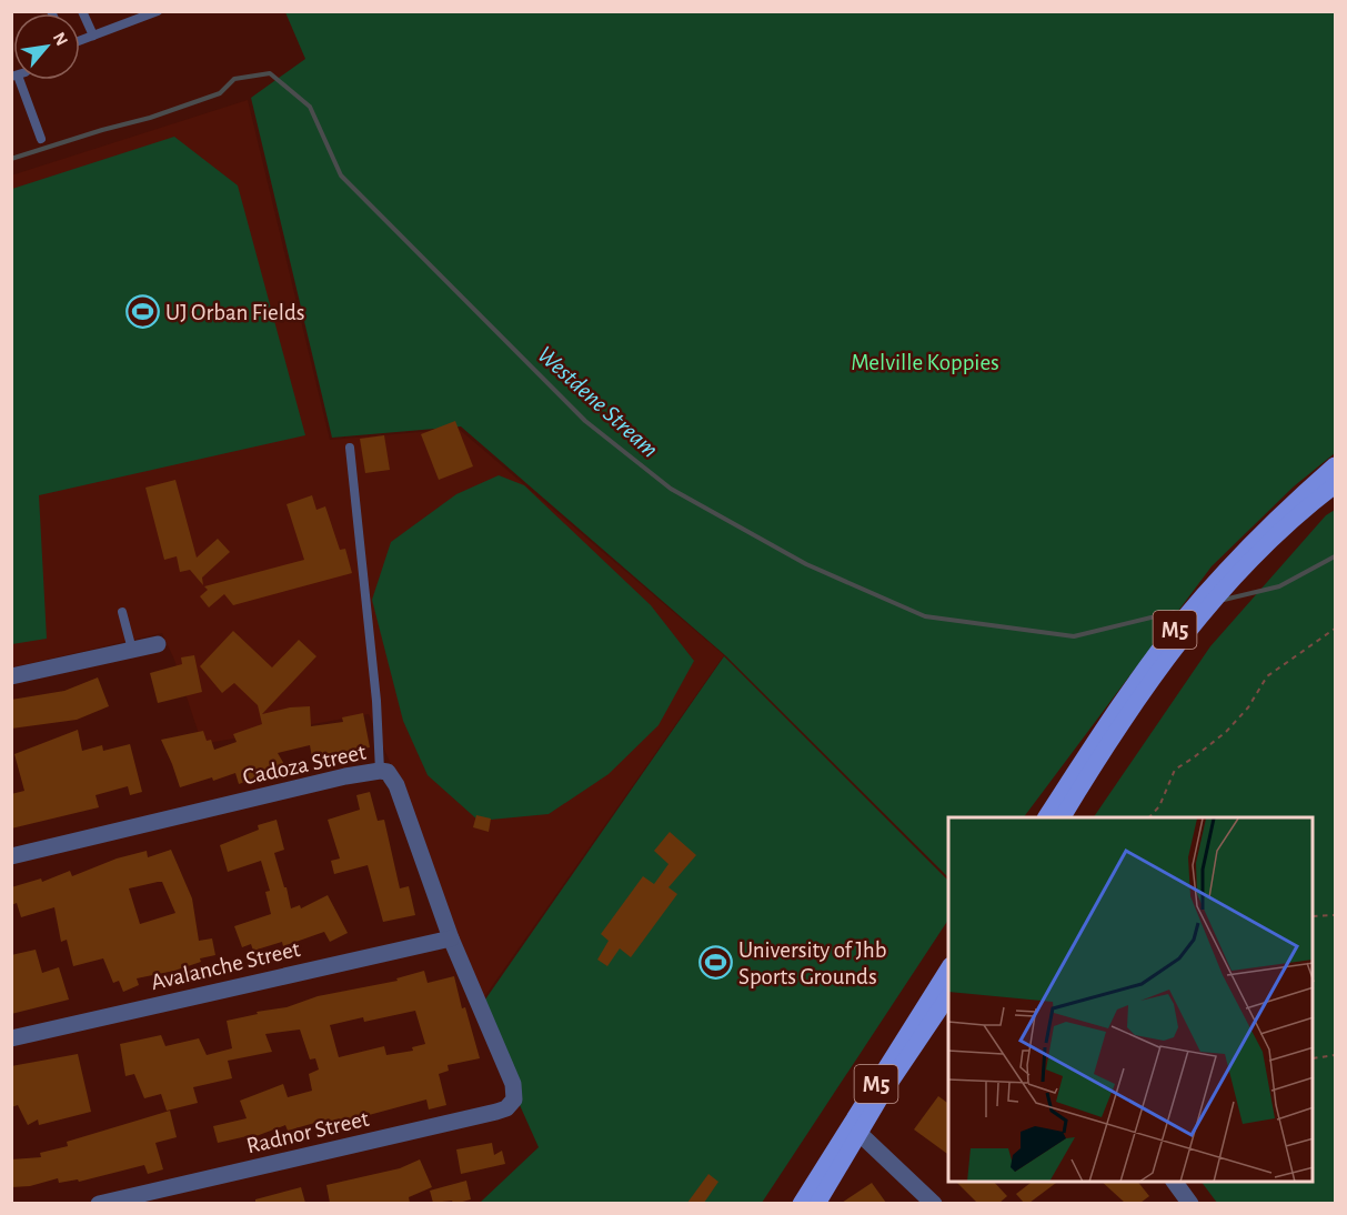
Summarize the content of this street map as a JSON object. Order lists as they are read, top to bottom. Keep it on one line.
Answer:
{"streets":{"main road":["M5"],"street":["Cadoza Street","Avalanche Street","Radnor Street"]},"crossings":[["Cadoza Street","Avalanche Street"],["Cadoza Street","Radnor Street"]],"water":["Westdene Stream"],"parks":["Melville Koppies"],"places":{"sports":["UJ Orban Fields","University of Jhb Sports Grounds"]},"north":"top right"}
